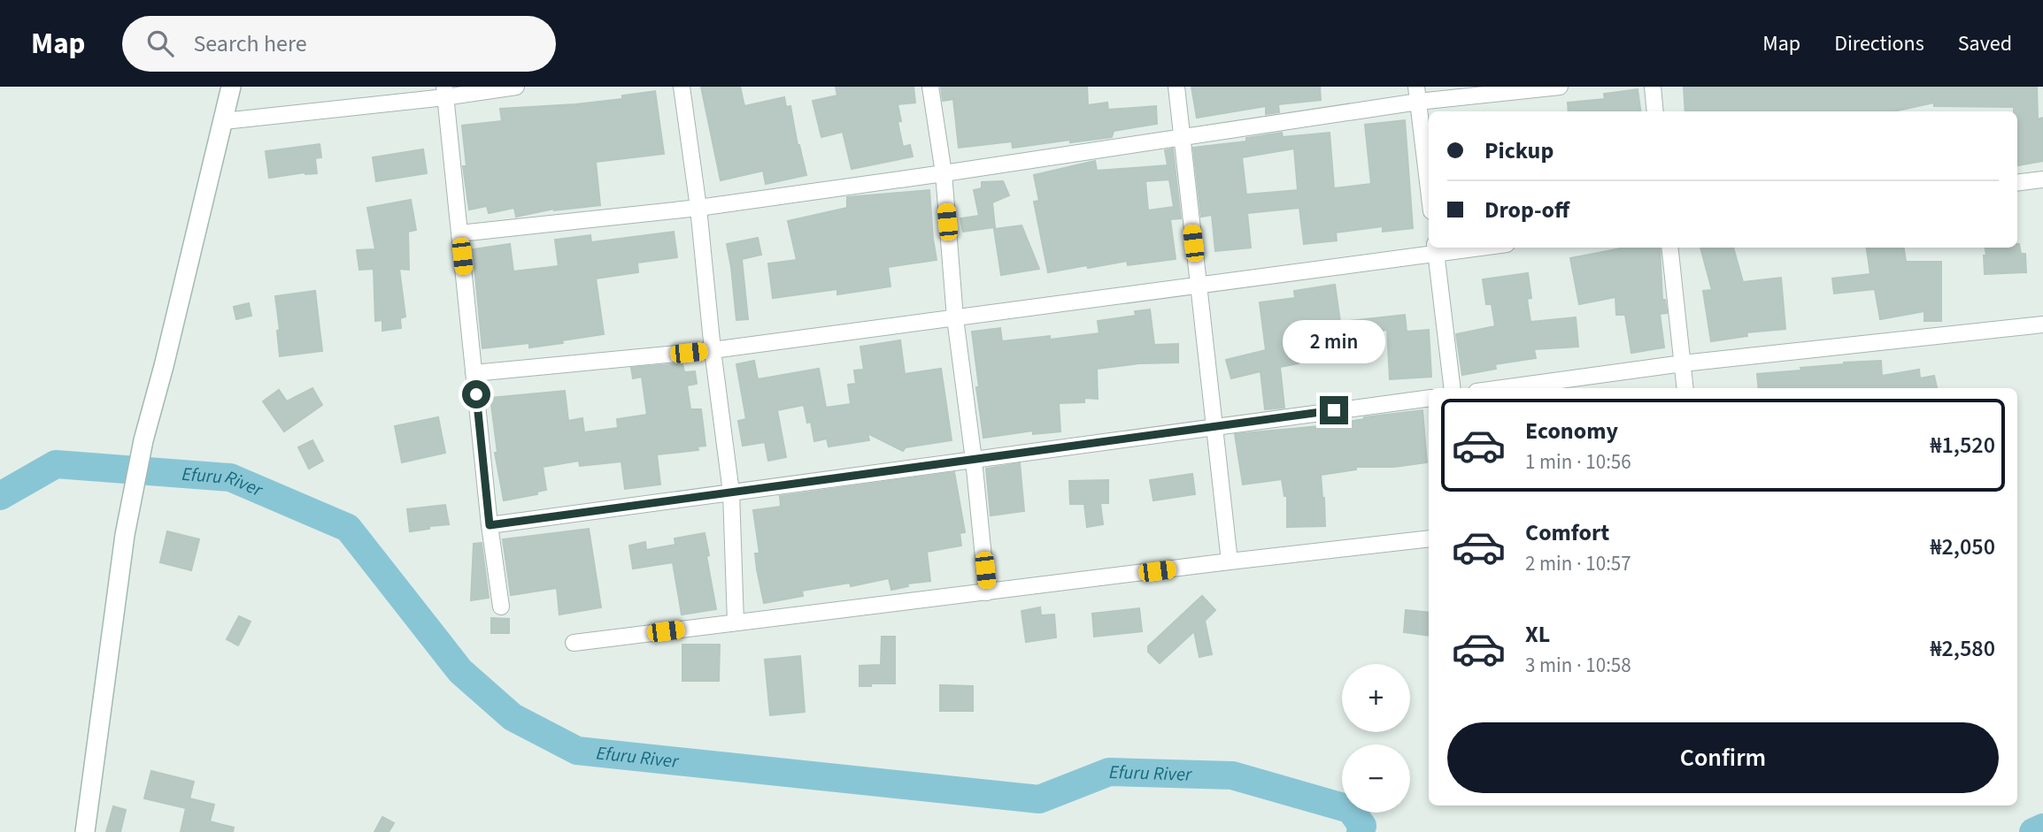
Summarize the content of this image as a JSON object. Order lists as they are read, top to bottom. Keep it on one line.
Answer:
{"water":["Efuru River"],"page":{"header":"Map","search":"Search here","nav":["Map","Directions","Saved"],"banner":["Pickup","Drop-off"],"bubble":"2 min","list":[{"name":"Economy","note":"1 min · 10:56","value":"₦1,520"},{"name":"Comfort","note":"2 min · 10:57","value":"₦2,050"},{"name":"XL","note":"3 min · 10:58","value":"₦2,580"}],"map_buttons":["+","−"],"buttons":"Confirm"}}
